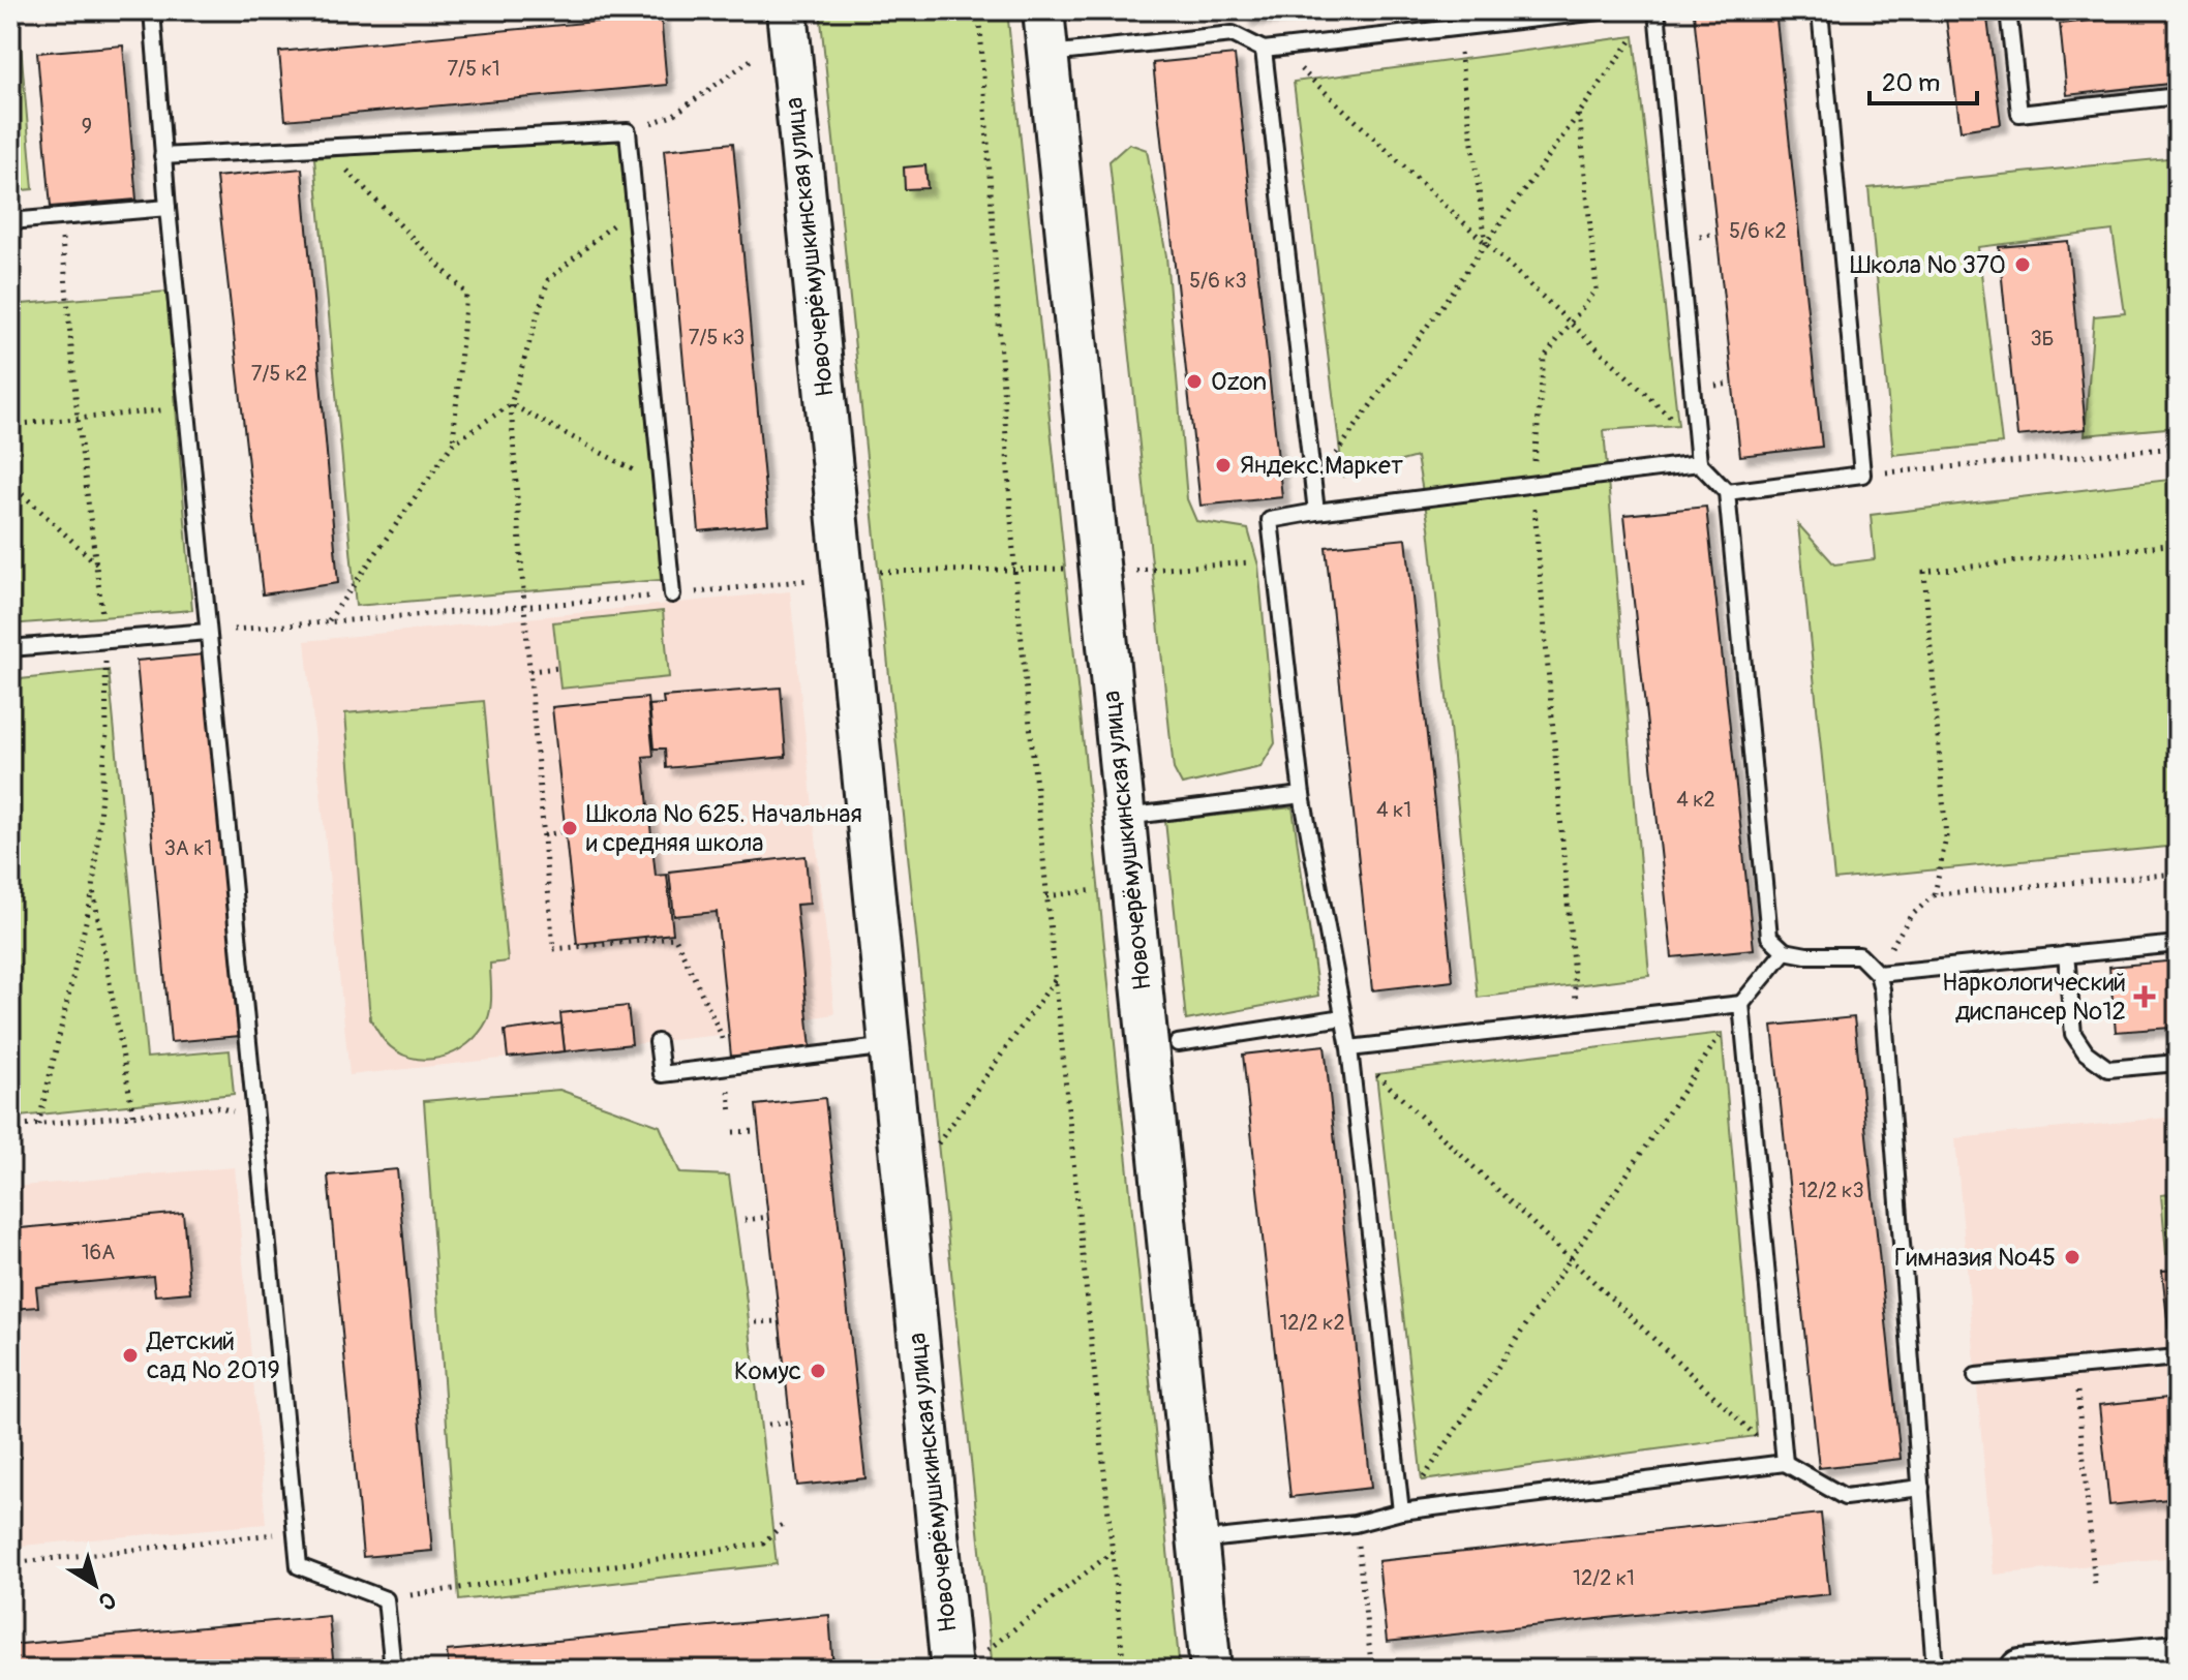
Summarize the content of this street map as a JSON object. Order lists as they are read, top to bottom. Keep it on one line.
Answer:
{"streets":{"street":["Новочерёмушкинская улица"]},"places":{"other":["Школа № 370","Ozon","Яндекс.Маркет","Школа № 625. Начальная и средняя школа","Гимназия №45","Детский сад № 2019","Комус"],"health":["Наркологический диспансер №12"]},"house_numbers":["7/5 к1","9","5/6 к2","5/6 к3","7/5 к3","3Б","7/5 к2","4 к2","4 к1","3А к1","12/2 к3","16А","12/2 к2","12/2 к1"],"scale_bar":"20 m","north":"bottom right"}
